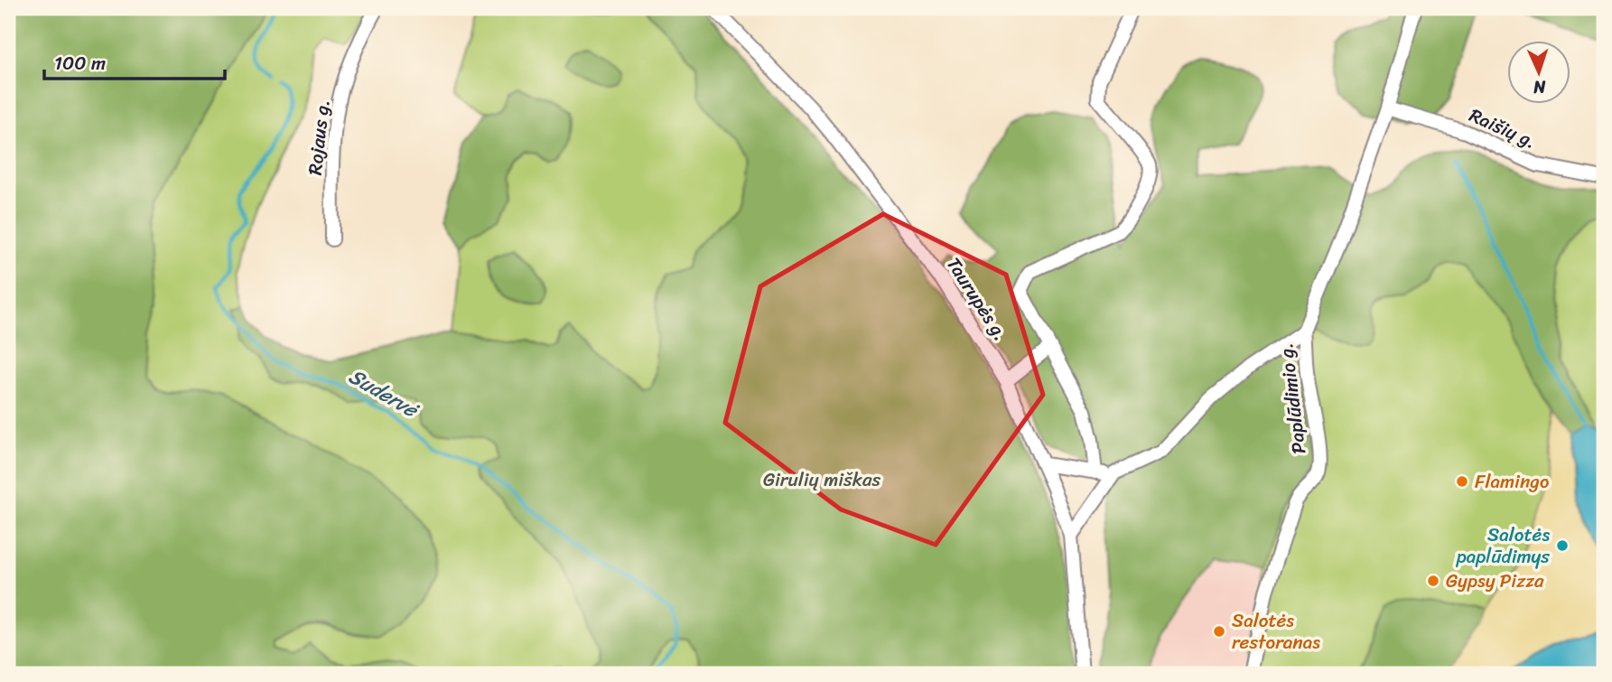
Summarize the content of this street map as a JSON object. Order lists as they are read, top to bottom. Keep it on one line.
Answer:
{"streets":{"street":["Raišių g.","Rojaus g.","Taurupės g.","Paplūdimio g."]},"water":["Sudervė"],"parks":["Girulių miškas"],"places":["Flamingo","Salotės paplūdimys","Gypsy Pizza","Salotės restoranas"],"scale_bar":"100 m","north":"bottom"}
